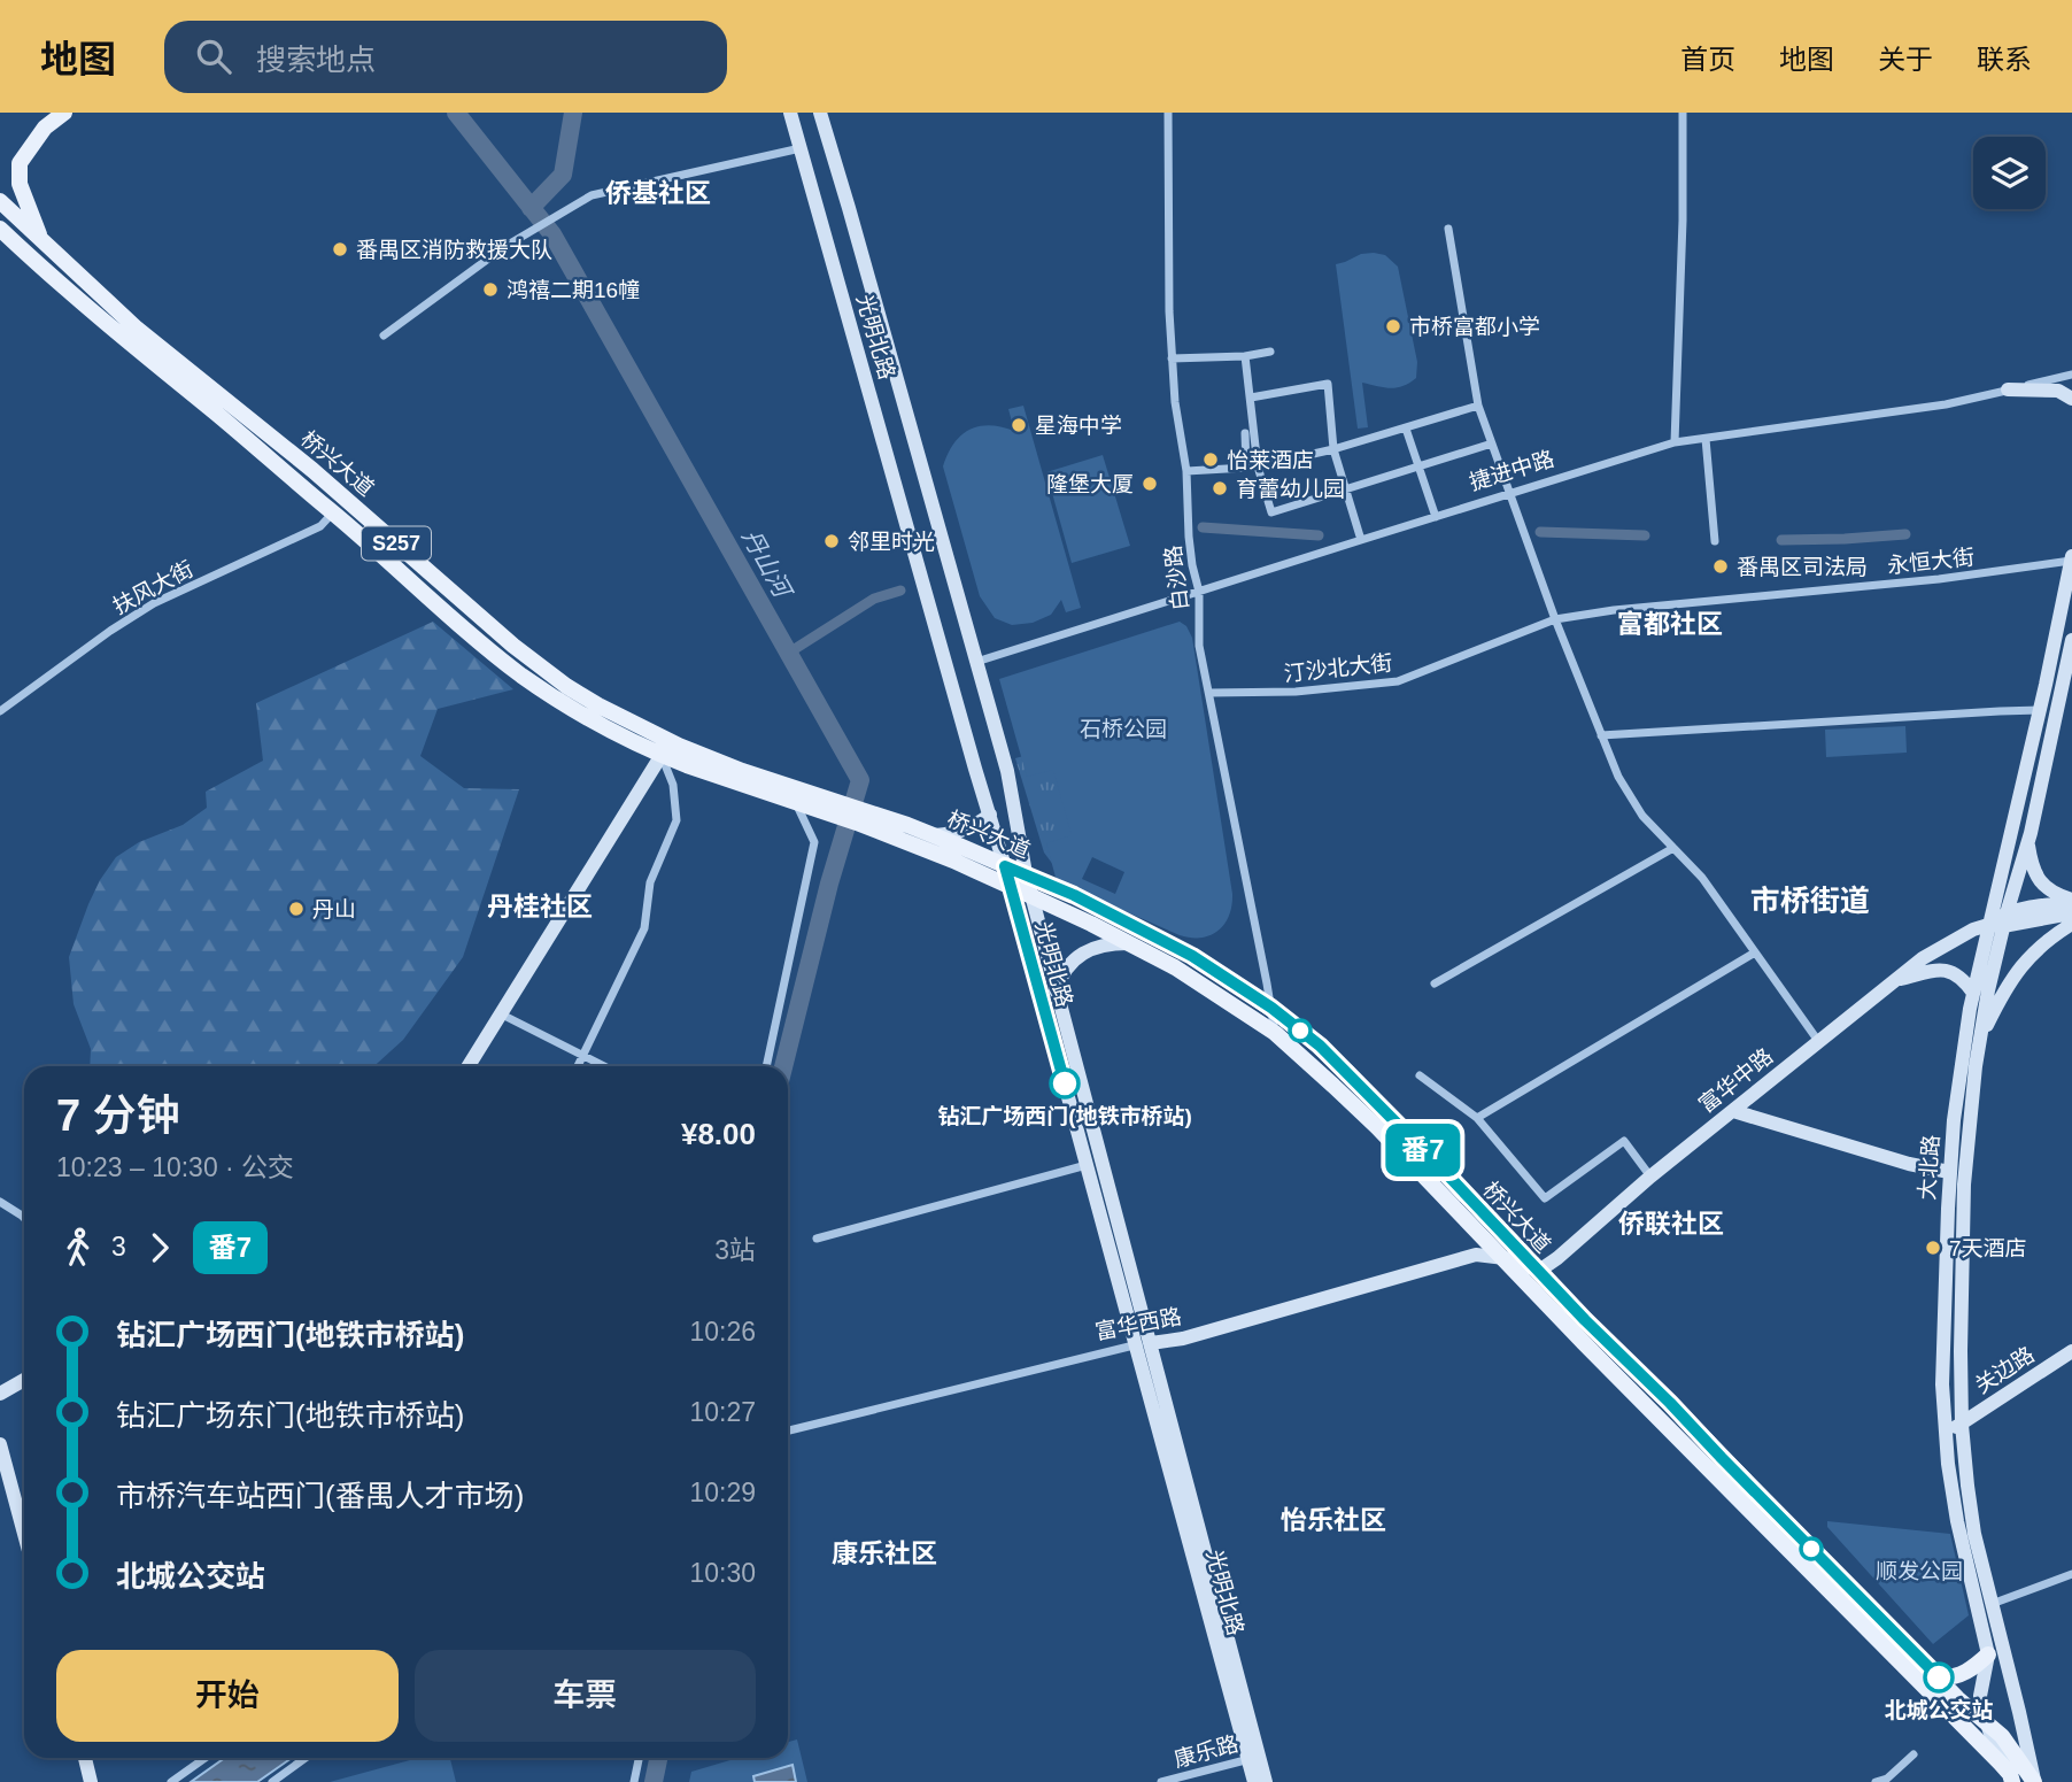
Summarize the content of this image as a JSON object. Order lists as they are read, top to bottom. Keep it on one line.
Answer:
{"streets":{"main road":["光明北路","桥兴大道","S257","富华中路","大北路","富华西路","关边路"],"street":["捷进中路","永恒大街","白沙路","扶风大街","汀沙北大街","康乐路"]},"crossings":[["光明北路","桥兴大道"],["光明北路","捷进中路"],["光明北路","富华西路"],["光明北路","康乐路"],["桥兴大道","S257"],["桥兴大道","白沙路"],["桥兴大道","扶风大街"],["桥兴大道","富华中路"],["桥兴大道","大北路"],["桥兴大道","富华西路"],["捷进中路","白沙路"],["永恒大街","汀沙北大街"],["永恒大街","大北路"],["白沙路","汀沙北大街"],["富华中路","大北路"],["大北路","关边路"]],"districts":["侨基社区","富都社区","市桥街道","丹桂社区","侨联社区","怡乐社区","康乐社区"],"water":["丹山河"],"parks":["石桥公园","顺发公园"],"places":["番禺区消防救援大队","鸿禧二期16幢","市桥富都小学","星海中学","怡莱酒店","隆堡大厦","育蕾幼儿园","邻里时光","番禺区司法局","丹山","钻汇广场西门(地铁市桥站)","7天酒店","北城公交站"],"lines":["bus line 番7"],"page":{"header":"地图","search":"搜索地点","nav":["首页","地图","关于","联系"],"on_map":"番7","heading":["7 分钟","10:23 – 10:30 · 公交","¥8.00"],"legs":["3","番7","3站"],"list":[{"name":"钻汇广场西门(地铁市桥站)","value":"10:26"},{"name":"钻汇广场东门(地铁市桥站)","value":"10:27"},{"name":"市桥汽车站西门(番禺人才市场)","value":"10:29"},{"name":"北城公交站","value":"10:30"}],"buttons":["开始","车票"]}}
